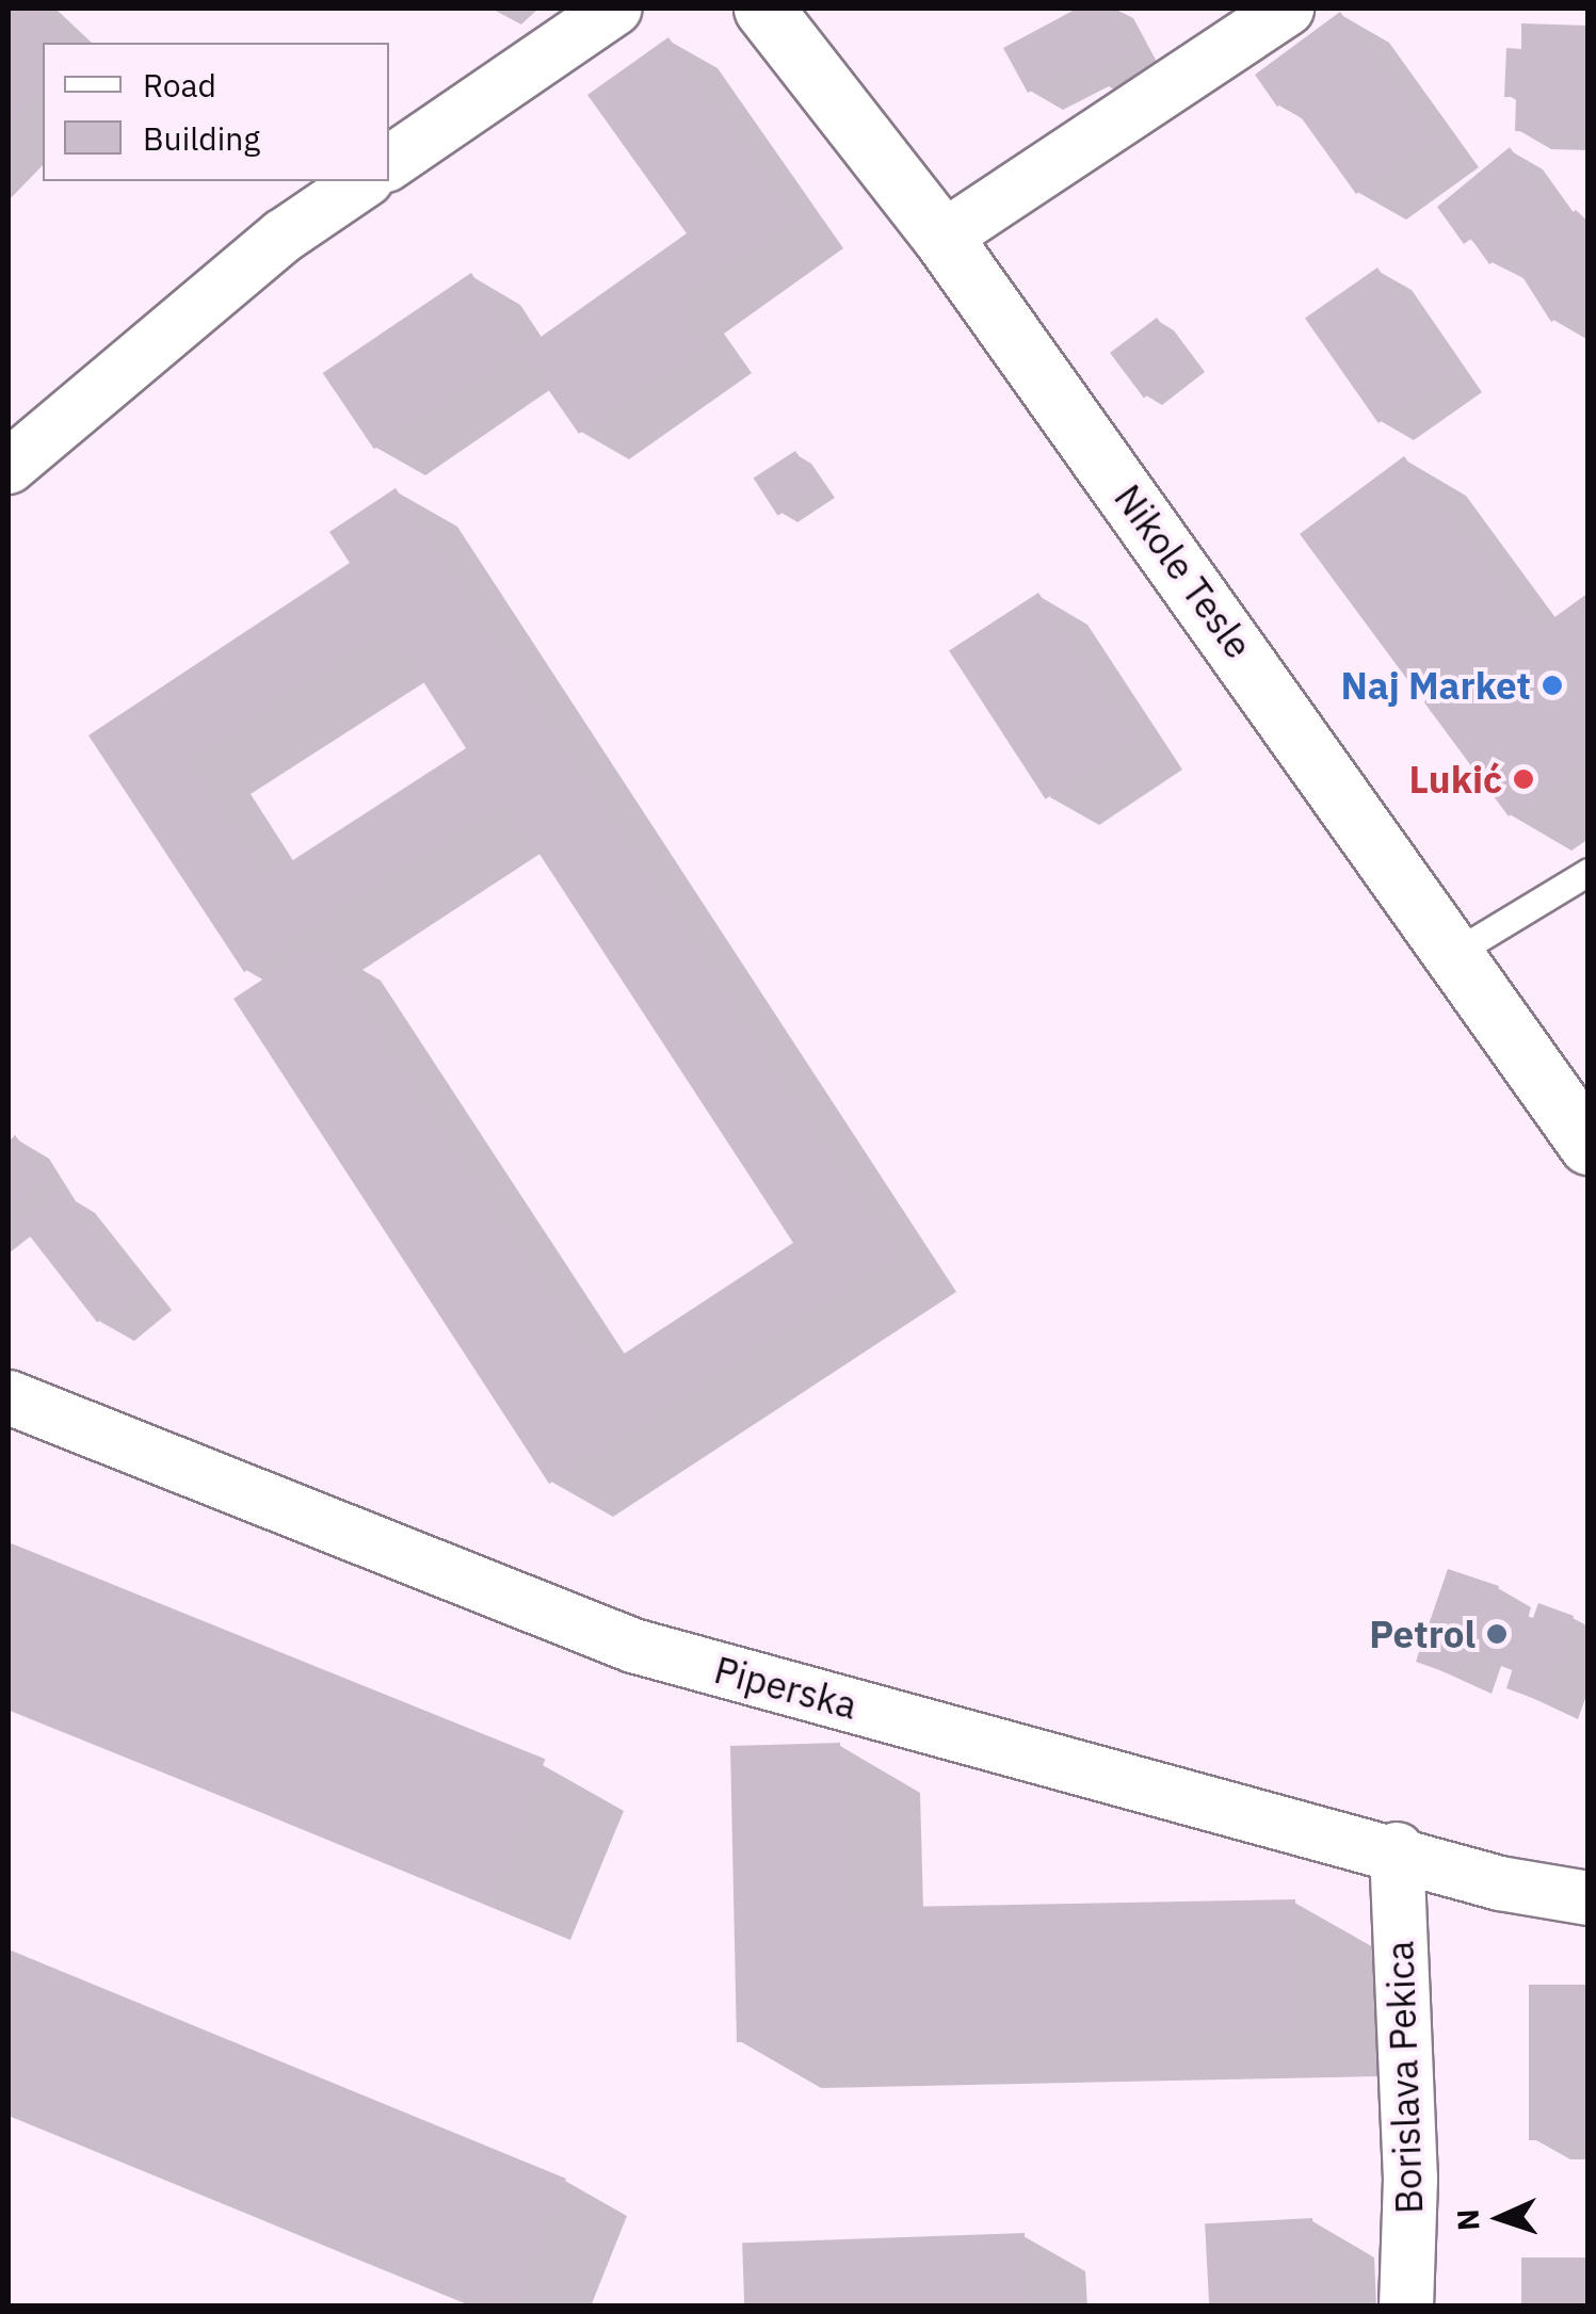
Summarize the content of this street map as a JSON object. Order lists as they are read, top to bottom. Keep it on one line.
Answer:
{"streets":{"street":["Nikole Tesle","Piperska","Borislava Pekica"]},"crossings":[["Piperska","Borislava Pekica"]],"places":["Naj Market","Lukić","Petrol"],"legend":["Road","Building"],"north":"left"}
